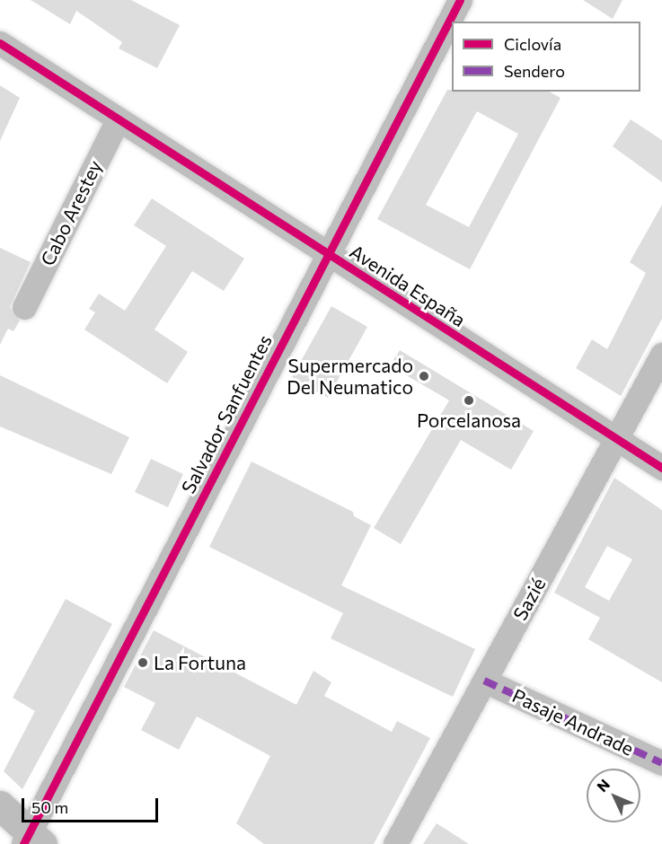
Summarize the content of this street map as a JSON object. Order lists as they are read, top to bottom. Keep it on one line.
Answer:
{"streets":{"street":["Cabo Arestey","Avenida España","Salvador Sanfuentes","Sazié","Pasaje Andrade"]},"crossings":[["Cabo Arestey","Avenida España"],["Avenida España","Salvador Sanfuentes"],["Avenida España","Sazié"],["Sazié","Pasaje Andrade"]],"places":["Supermercado Del Neumatico","Porcelanosa","La Fortuna"],"legend":["Ciclovía","Sendero"],"scale_bar":"50 m","north":"top left"}
